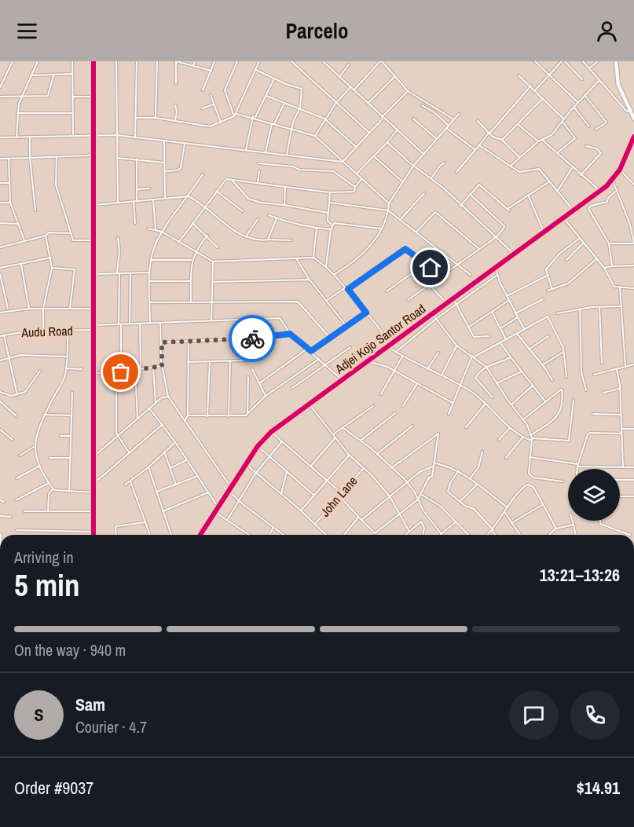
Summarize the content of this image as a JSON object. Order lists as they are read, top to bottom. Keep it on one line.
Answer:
{"streets":{"street":["Audu Road","Adjei Kojo Santor Road","John Lane"]},"page":{"header":"Parcelo","heading":["5 min","Arriving in","13:21–13:26"],"panel":["Sam","Courier · 4.7","Order #9037","$14.91"],"bar":"On the way · 940 m","round":"S"}}
